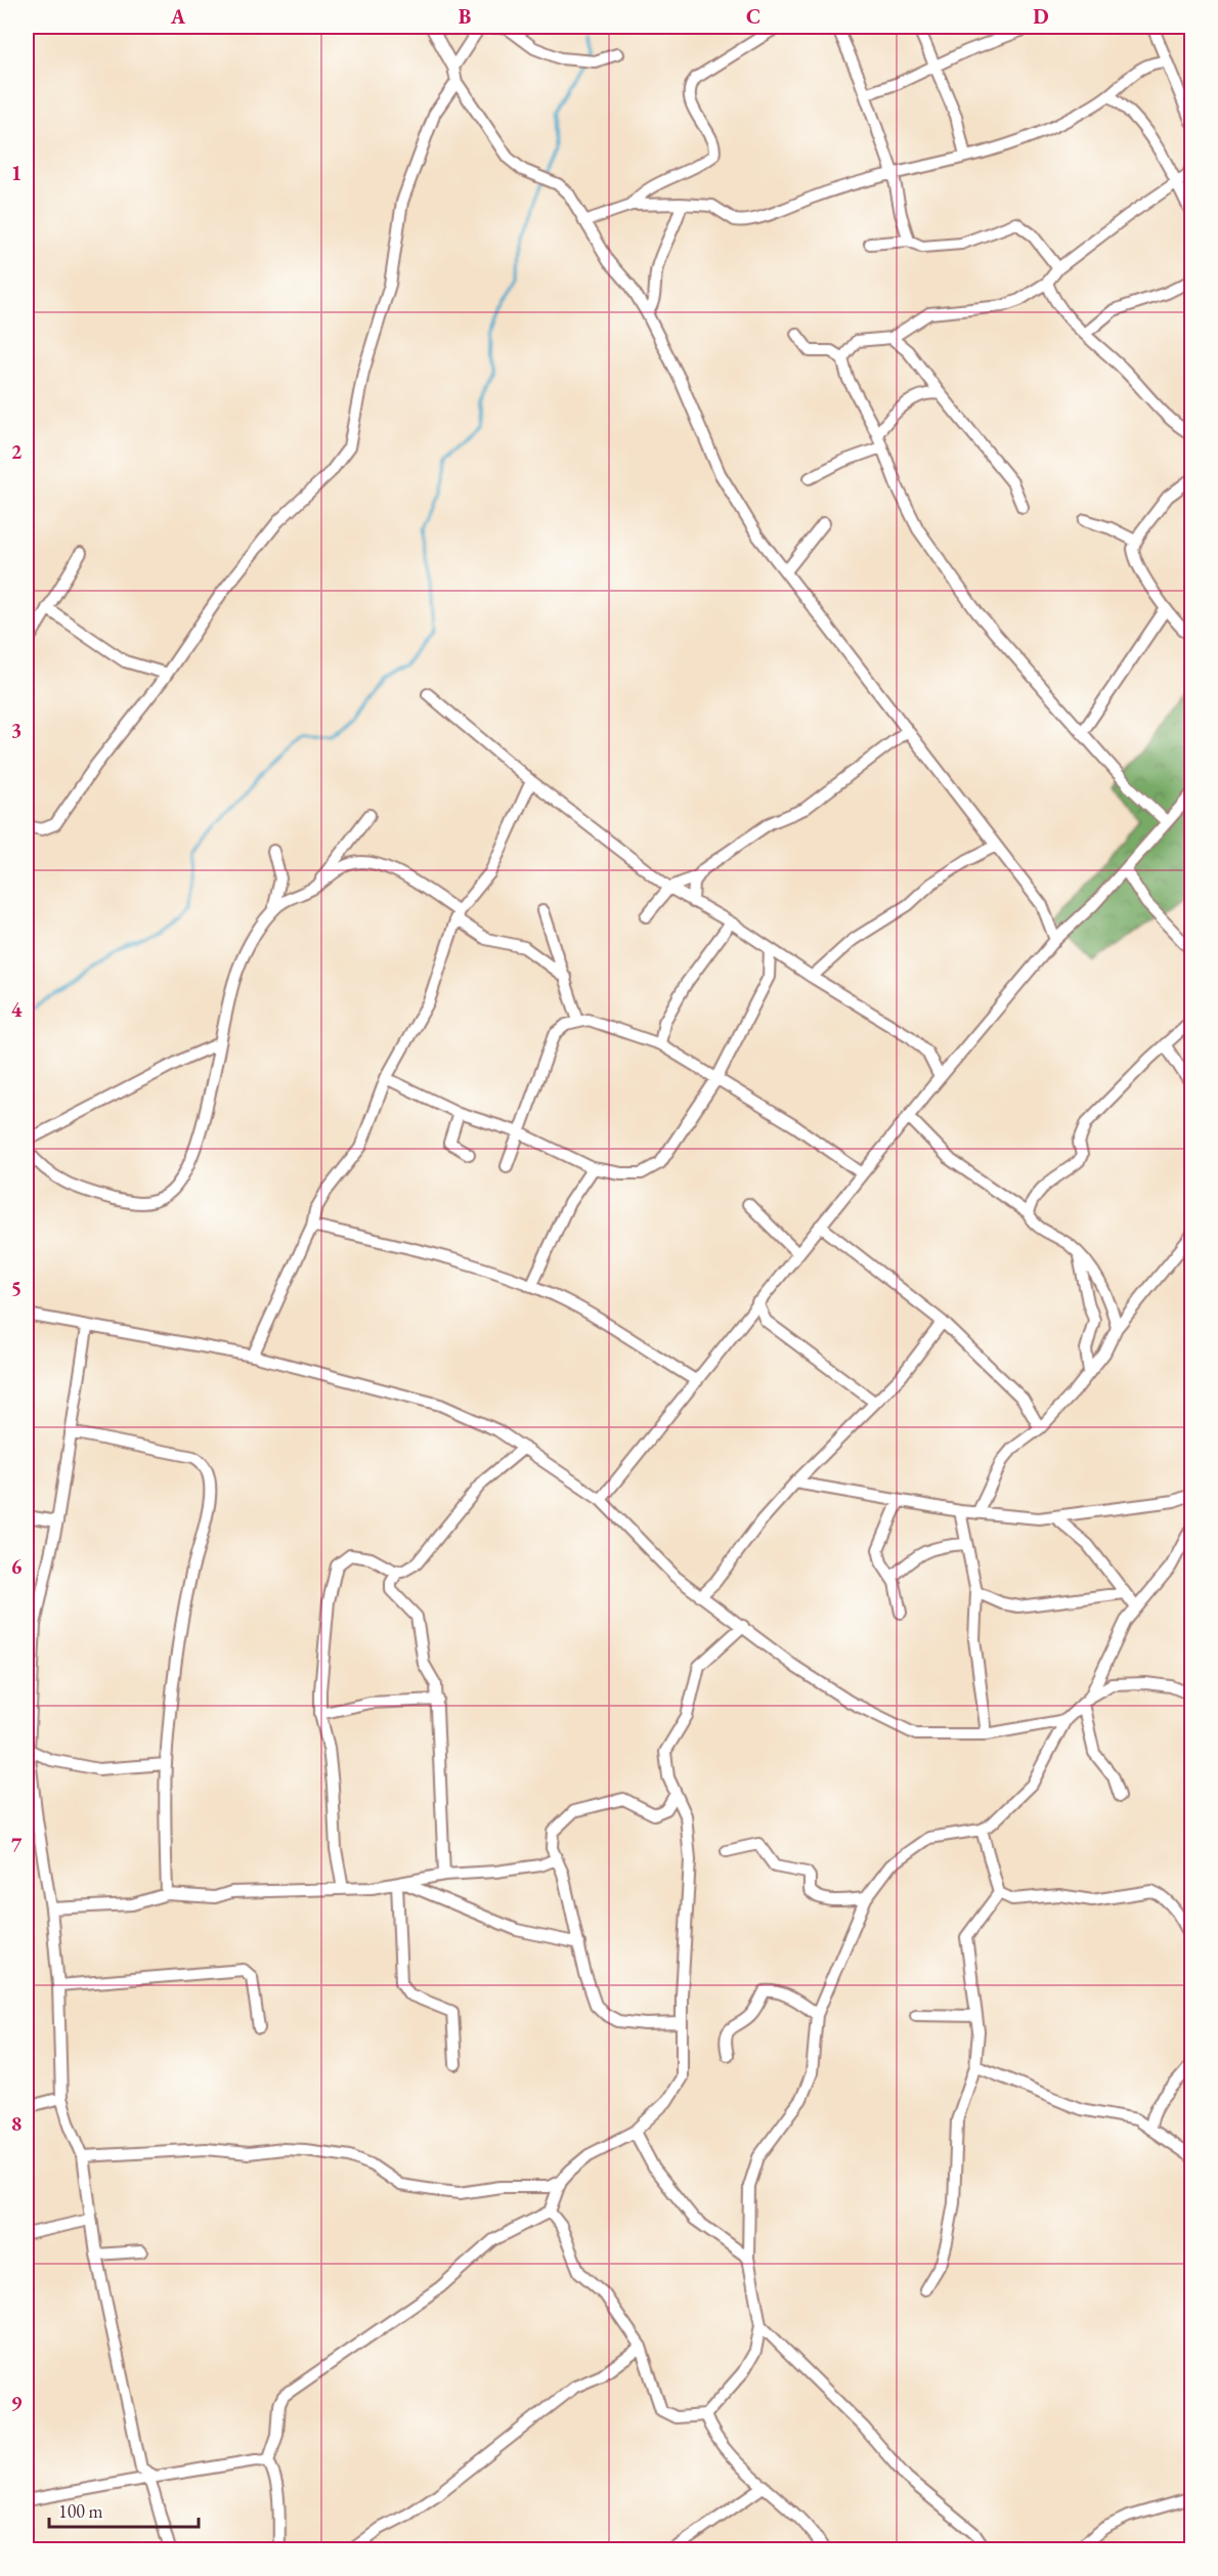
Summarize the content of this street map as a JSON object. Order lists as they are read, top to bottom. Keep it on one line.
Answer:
{"scale_bar":"100 m","grid":{"columns":["A","B","C","D"],"rows":["1","2","3","4","5","6","7","8","9"]}}
